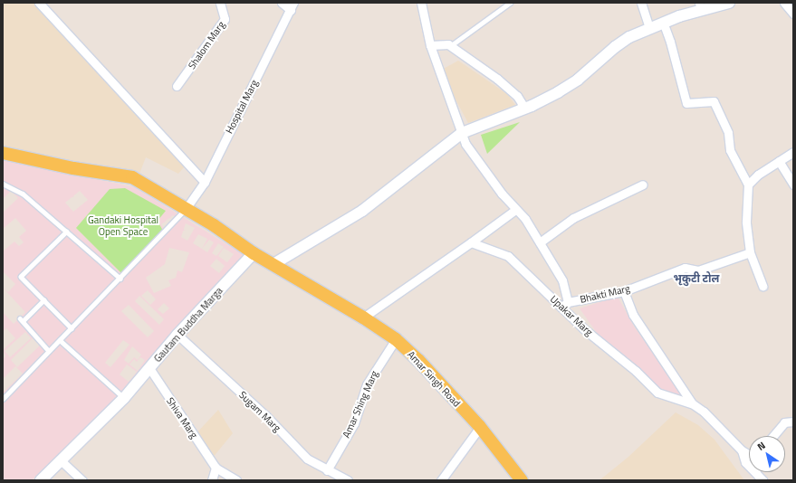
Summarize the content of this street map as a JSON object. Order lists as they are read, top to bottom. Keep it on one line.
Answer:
{"streets":{"main road":["Gautam Buddha Marga","Amar Singh Road"],"street":["Shalom Marg","Hospital Marg","Bhakti Marg","Upakar Marg","Amar Shing Marg","Sugam Marg","Shiva Marg"]},"crossings":[["Bhakti Marg","Upakar Marg"],["Gautam Buddha Marga","Amar Singh Road"],["Gautam Buddha Marga","Sugam Marg"],["Gautam Buddha Marga","Shiva Marg"],["Amar Singh Road","Amar Shing Marg"],["Amar Shing Marg","Sugam Marg"]],"districts":["भृकुटी टोल"],"parks":["Gandaki Hospital Open Space"],"north":"top left"}
